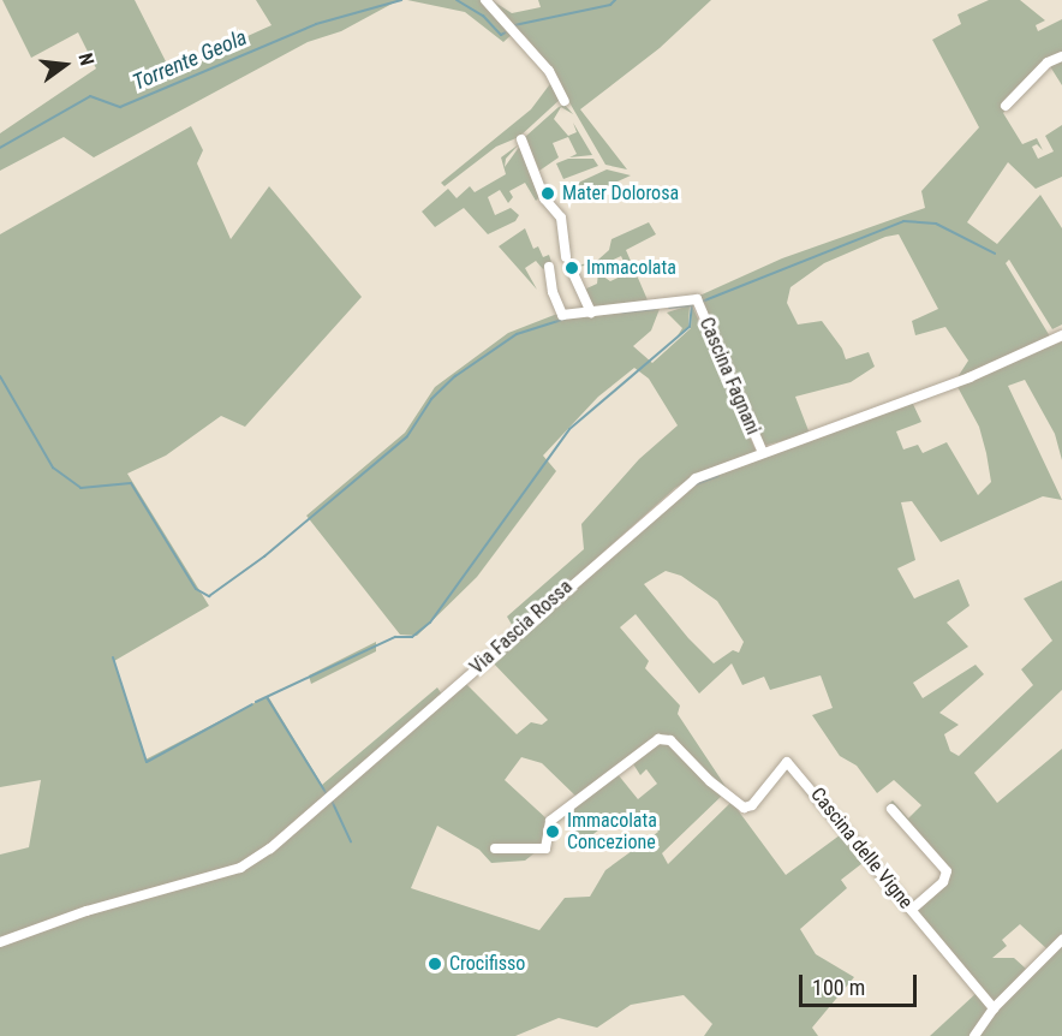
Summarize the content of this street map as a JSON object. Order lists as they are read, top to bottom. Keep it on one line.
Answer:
{"streets":{"street":["Cascina Fagnani","Via Fascia Rossa","Cascina delle Vigne"]},"crossings":[["Cascina Fagnani","Via Fascia Rossa"]],"water":["Torrente Geola"],"places":["Mater Dolorosa","Immacolata","Immacolata Concezione","Crocifisso"],"scale_bar":"100 m","north":"right"}
